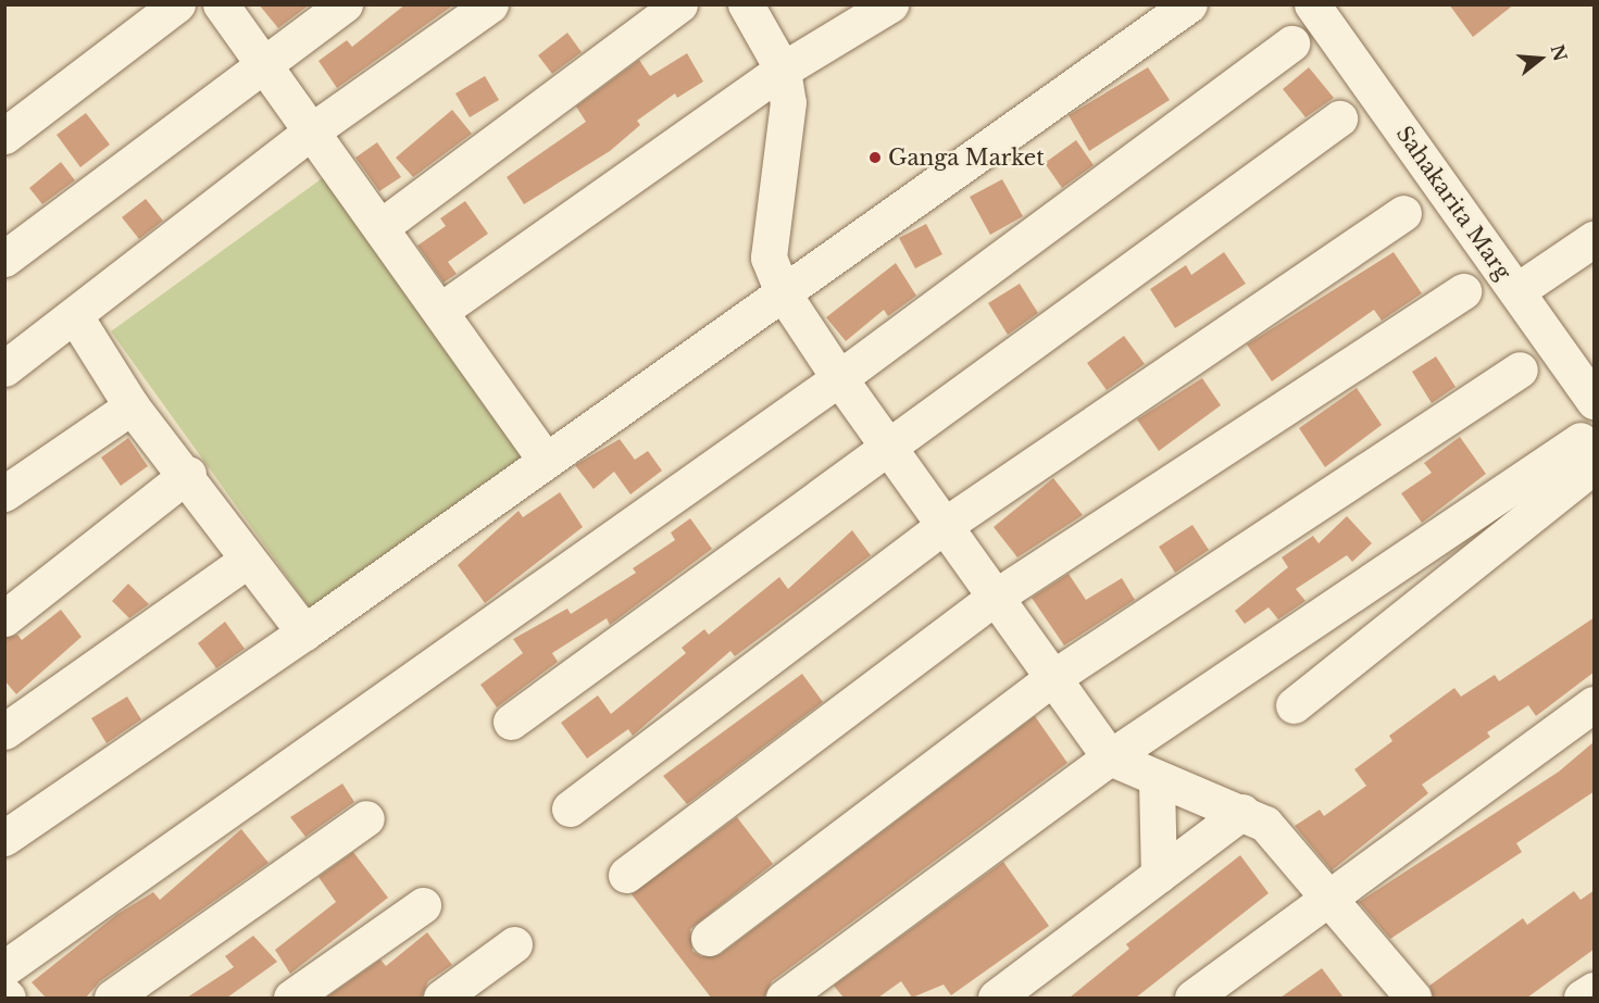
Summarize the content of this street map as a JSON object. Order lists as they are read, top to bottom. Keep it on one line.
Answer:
{"streets":{"street":["Sahakarita Marg"]},"places":["Ganga Market"],"north":"right"}
